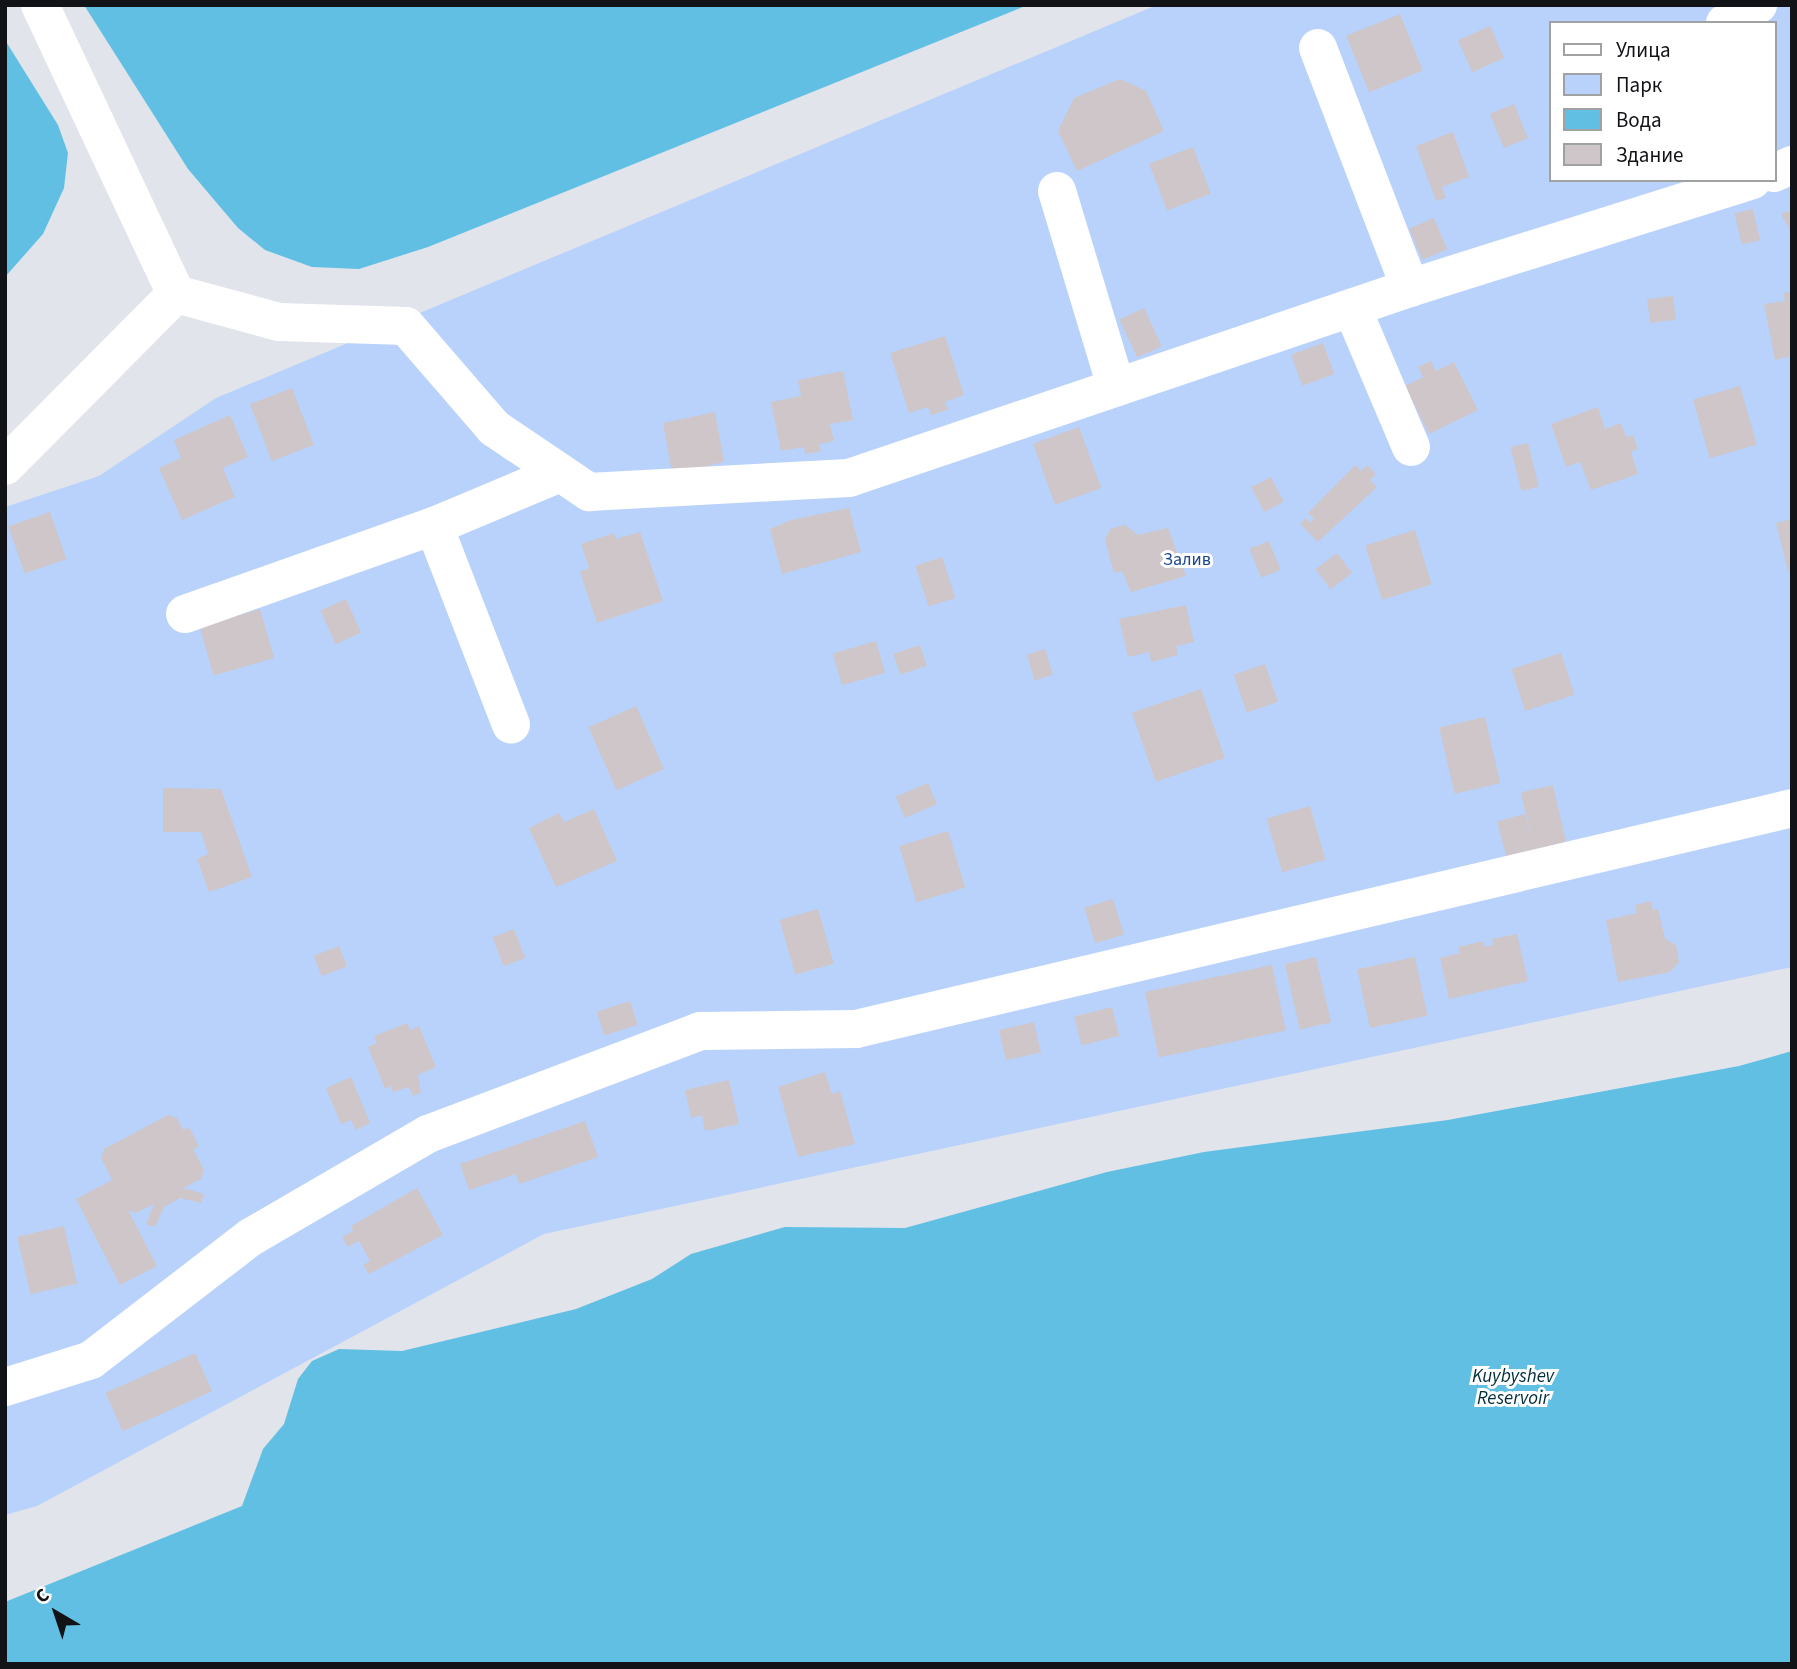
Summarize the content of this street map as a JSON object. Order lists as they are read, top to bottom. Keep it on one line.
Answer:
{"water":["Kuybyshev Reservoir"],"parks":["Залив"],"legend":["Улица","Парк","Вода","Здание"],"north":"top left"}
